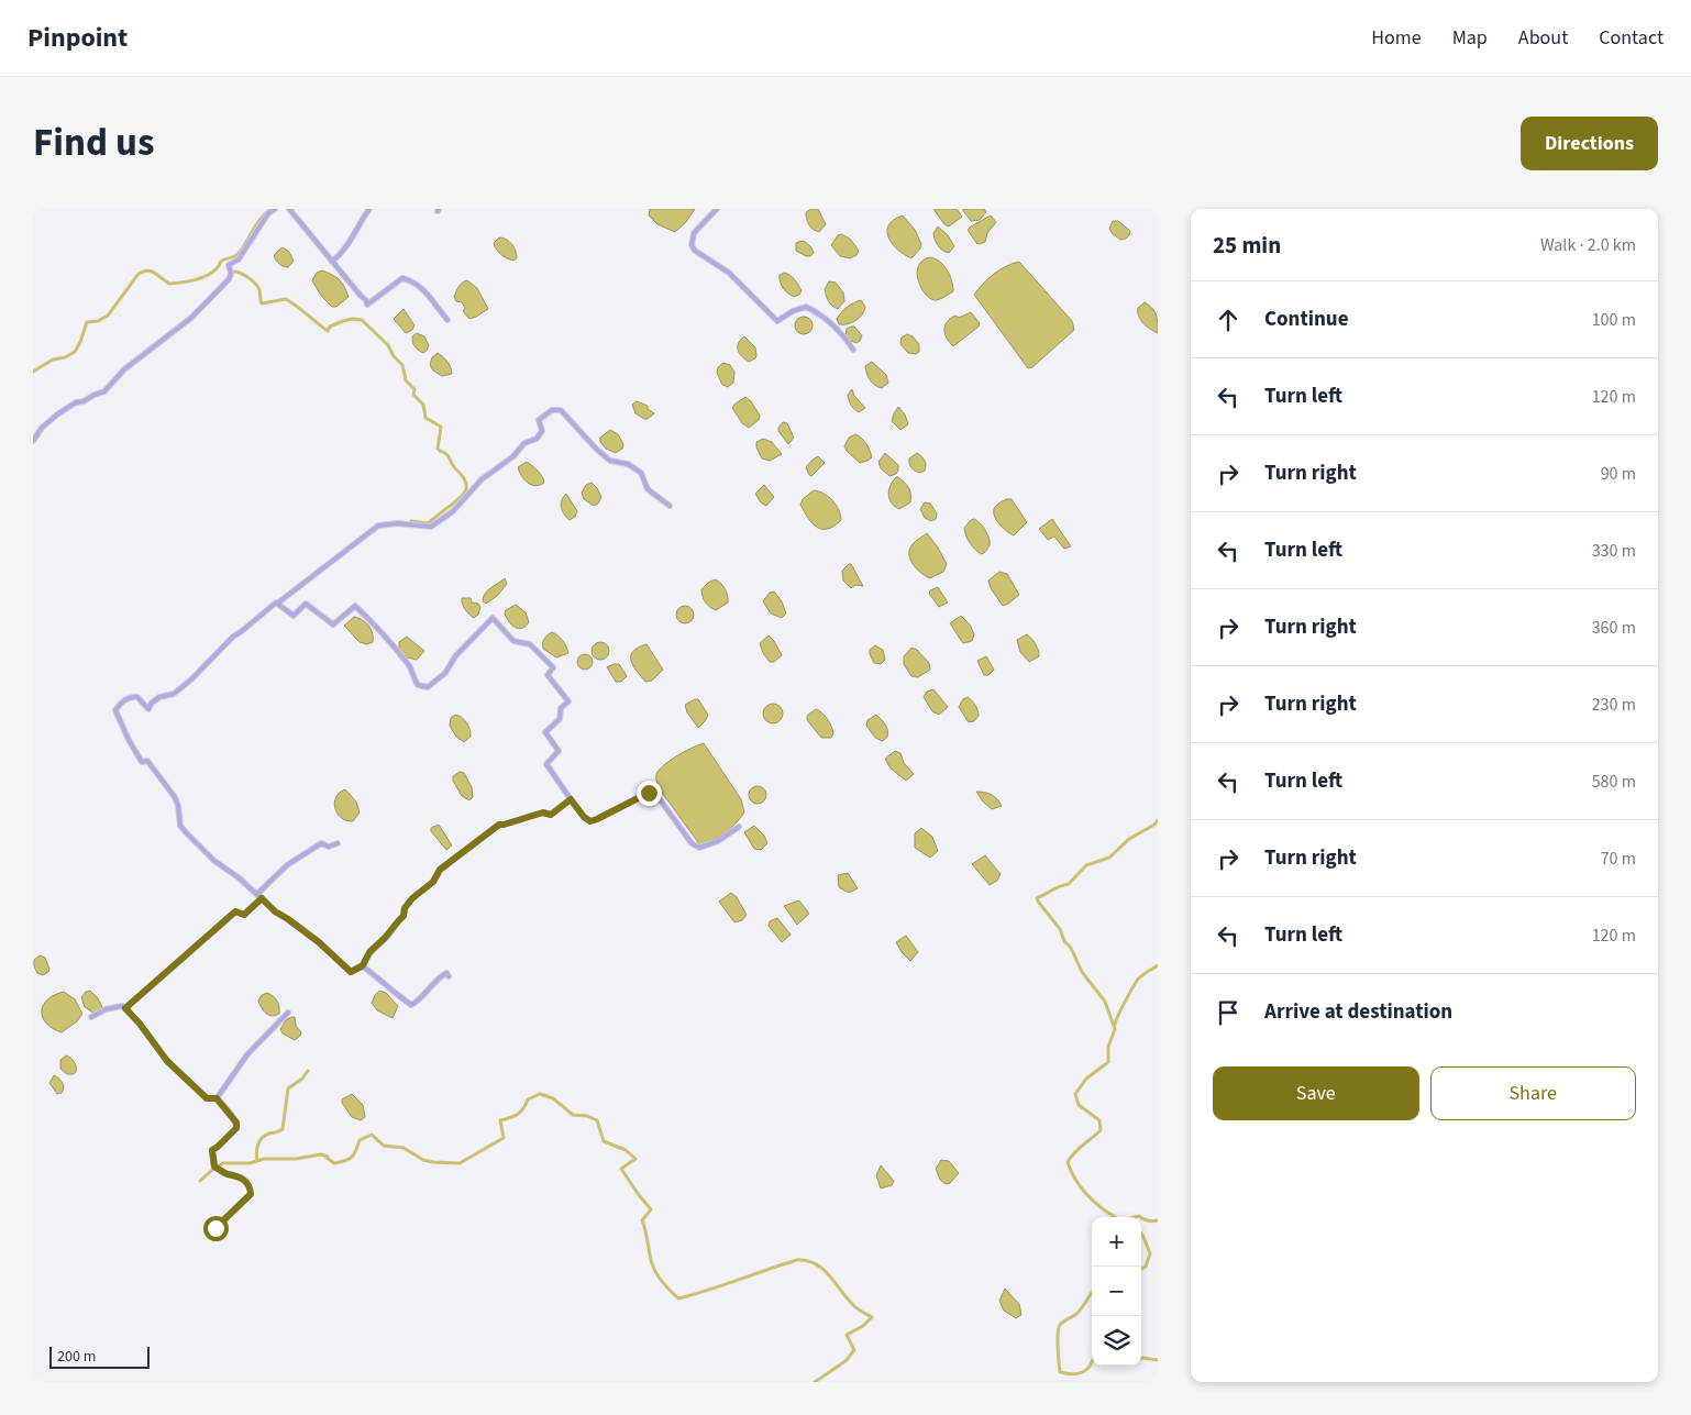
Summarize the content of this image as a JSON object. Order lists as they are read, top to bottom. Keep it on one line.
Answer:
{"scale_bar":"200 m","page":{"header":"Pinpoint","nav":["Home","Map","About","Contact"],"title":"Find us","buttons":["Directions",["Save","Share"]],"heading":["25 min","Walk · 2.0 km"],"list":[["Continue","100 m"],["Turn left","120 m"],["Turn right","90 m"],["Turn left","330 m"],["Turn right","360 m"],["Turn right","230 m"],["Turn left","580 m"],["Turn right","70 m"],["Turn left","120 m"],"Arrive at destination"],"map_buttons":["+","−"],"scale":"200 m"}}
